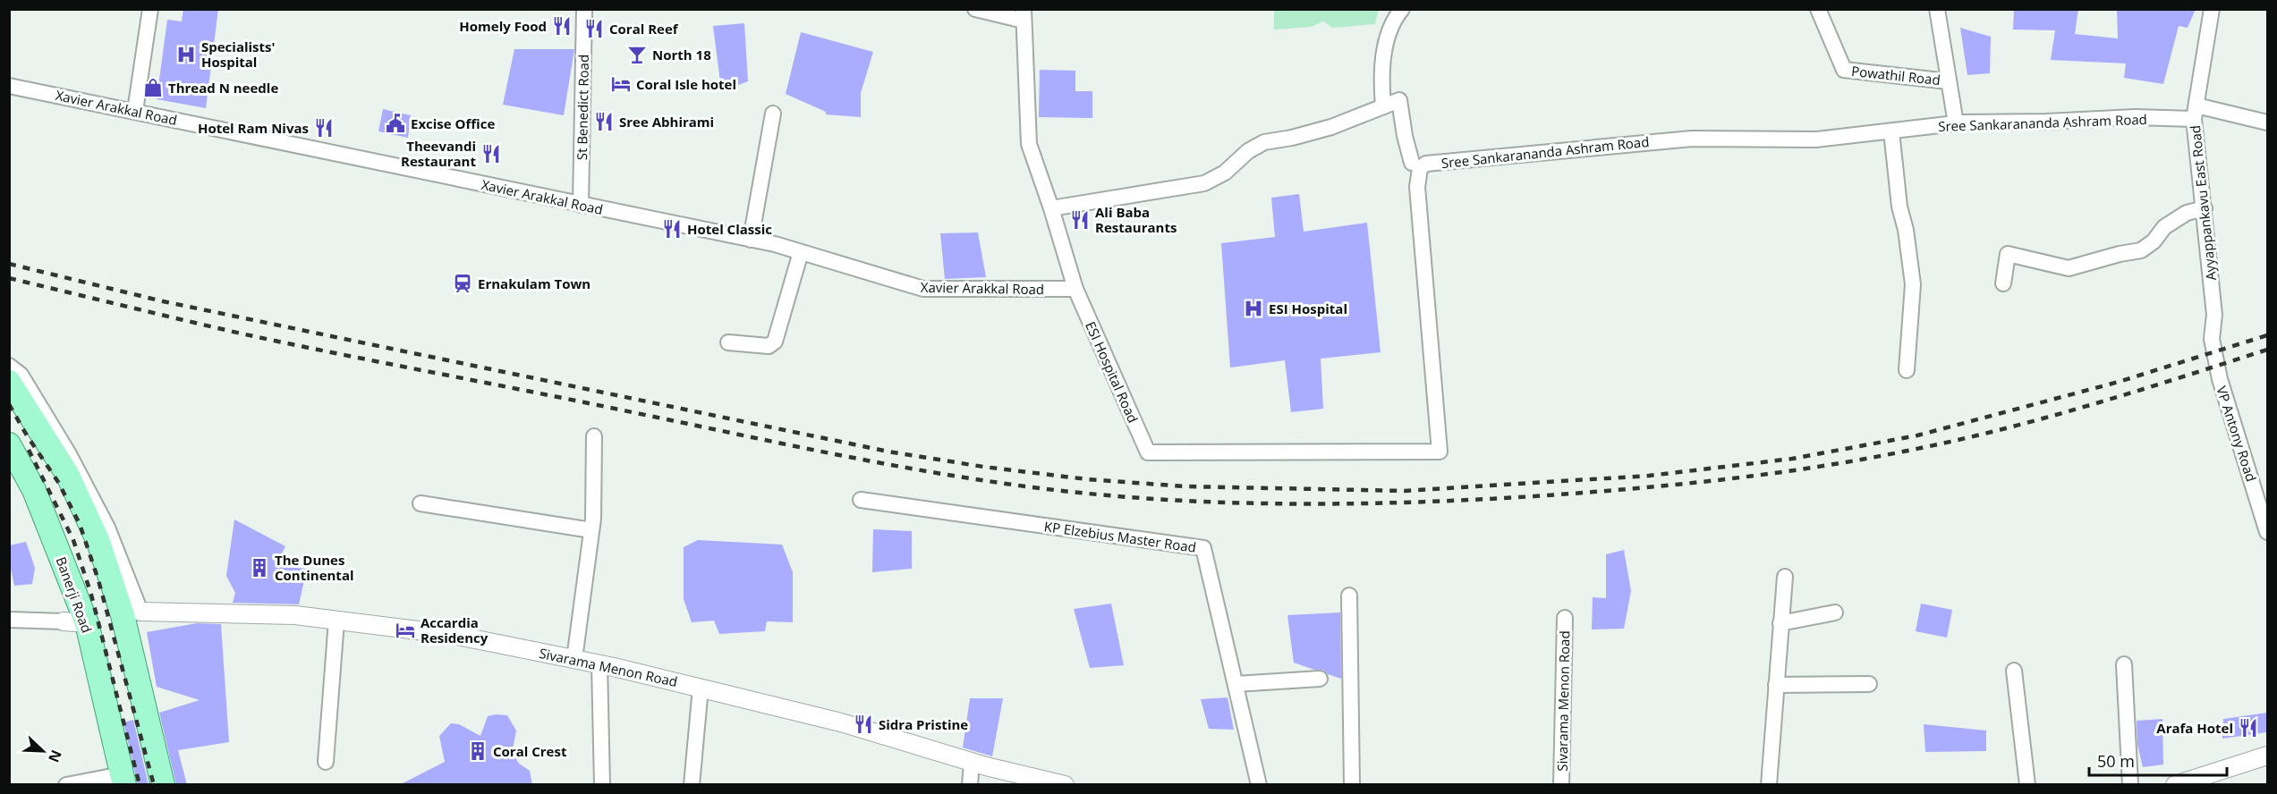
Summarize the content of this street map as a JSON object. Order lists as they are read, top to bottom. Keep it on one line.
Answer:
{"streets":{"main road":["Banerji Road"],"street":["Powathil Road","Xavier Arakkal Road","St Benedict Road","Sree Sankarananda Ashram Road","Ayyappankavu East Road","ESI Hospital Road","VP Antony Road","KP Elzebius Master Road","Sivarama Menon Road"]},"crossings":[["Xavier Arakkal Road","St Benedict Road"],["Xavier Arakkal Road","ESI Hospital Road"],["Sree Sankarananda Ashram Road","Ayyappankavu East Road"],["Sree Sankarananda Ashram Road","ESI Hospital Road"],["Ayyappankavu East Road","VP Antony Road"]],"places":{"restaurant":["Homely Food","Coral Reef","Sree Abhirami","Hotel Ram Nivas","Theevandi Restaurant","Ali Baba Restaurants","Hotel Classic","Sidra Pristine","Arafa Hotel"],"hospital":["Specialists' Hospital","ESI Hospital"],"bar":["North 18"],"hotel":["Coral Isle hotel","Accardia Residency"],"shop":["Thread N needle"],"public building":["Excise Office"],"station":["Ernakulam Town"],"building":["The Dunes Continental","Coral Crest"]},"scale_bar":"50 m","north":"bottom right"}
